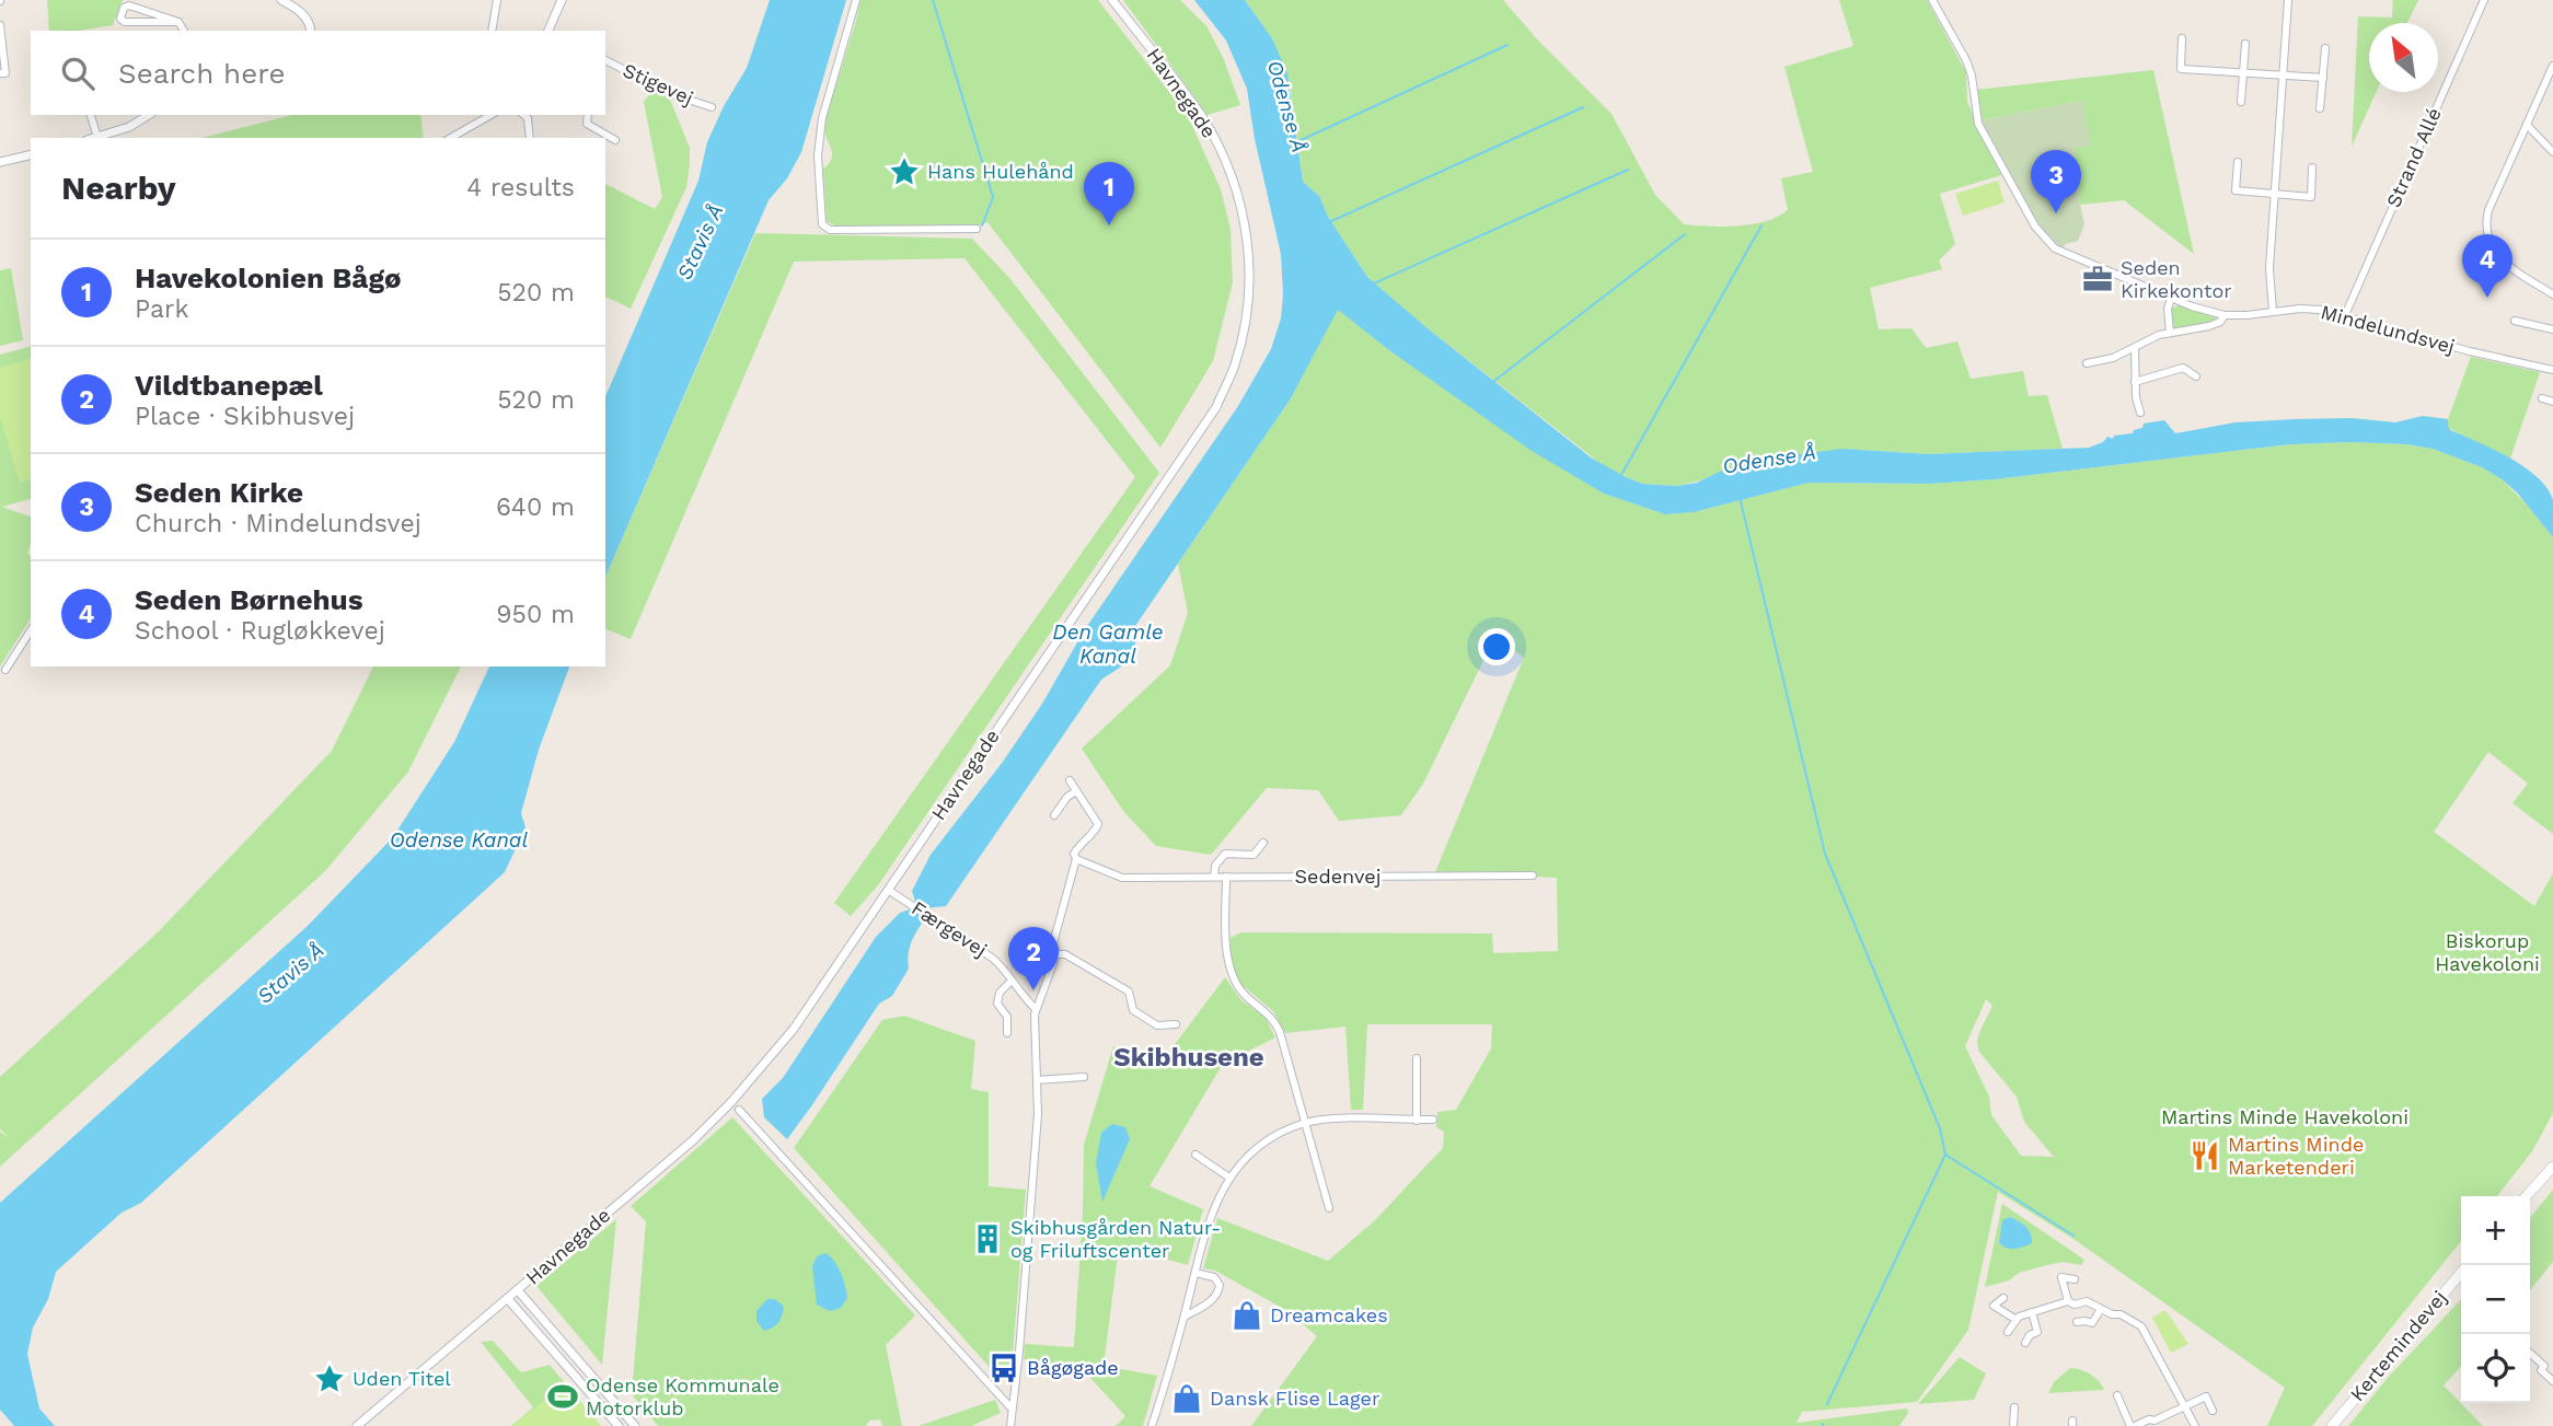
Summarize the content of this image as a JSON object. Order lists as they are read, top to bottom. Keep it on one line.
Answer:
{"streets":{"main road":["Kertemindevej"],"street":["Stigevej","Havnegade","Strand Allé","Mindelundsvej","Sedenvej","Færgevej"]},"crossings":[["Havnegade","Færgevej"],["Strand Allé","Mindelundsvej"]],"districts":["Skibhusene"],"water":["Odense Å","Stavis Å","Den Gamle Kanal","Odense Kanal"],"parks":["Biskorup Havekoloni","Martins Minde Havekoloni"],"places":{"place":["Hans Hulehånd","Uden Titel"],"office":["Seden Kirkekontor"],"restaurant":["Martins Minde Marketenderi"],"building":["Skibhusgården Natur- og Friluftscenter"],"shop":["Dreamcakes","Dansk Flise Lager"],"bus stop":["Bågøgade"],"sports":["Odense Kommunale Motorklub"]},"north":"top left","page":{"search":"Search here","heading":["Nearby","4 results"],"pins":["3","1","4","2"],"list":[{"mark":"1","name":"Havekolonien Bågø","note":"Park","value":"520 m"},{"mark":"2","name":"Vildtbanepæl","note":"Place · Skibhusvej","value":"520 m"},{"mark":"3","name":"Seden Kirke","note":"Church · Mindelundsvej","value":"640 m"},{"mark":"4","name":"Seden Børnehus","note":"School · Rugløkkevej","value":"950 m"}],"map_buttons":["+","−"]}}
